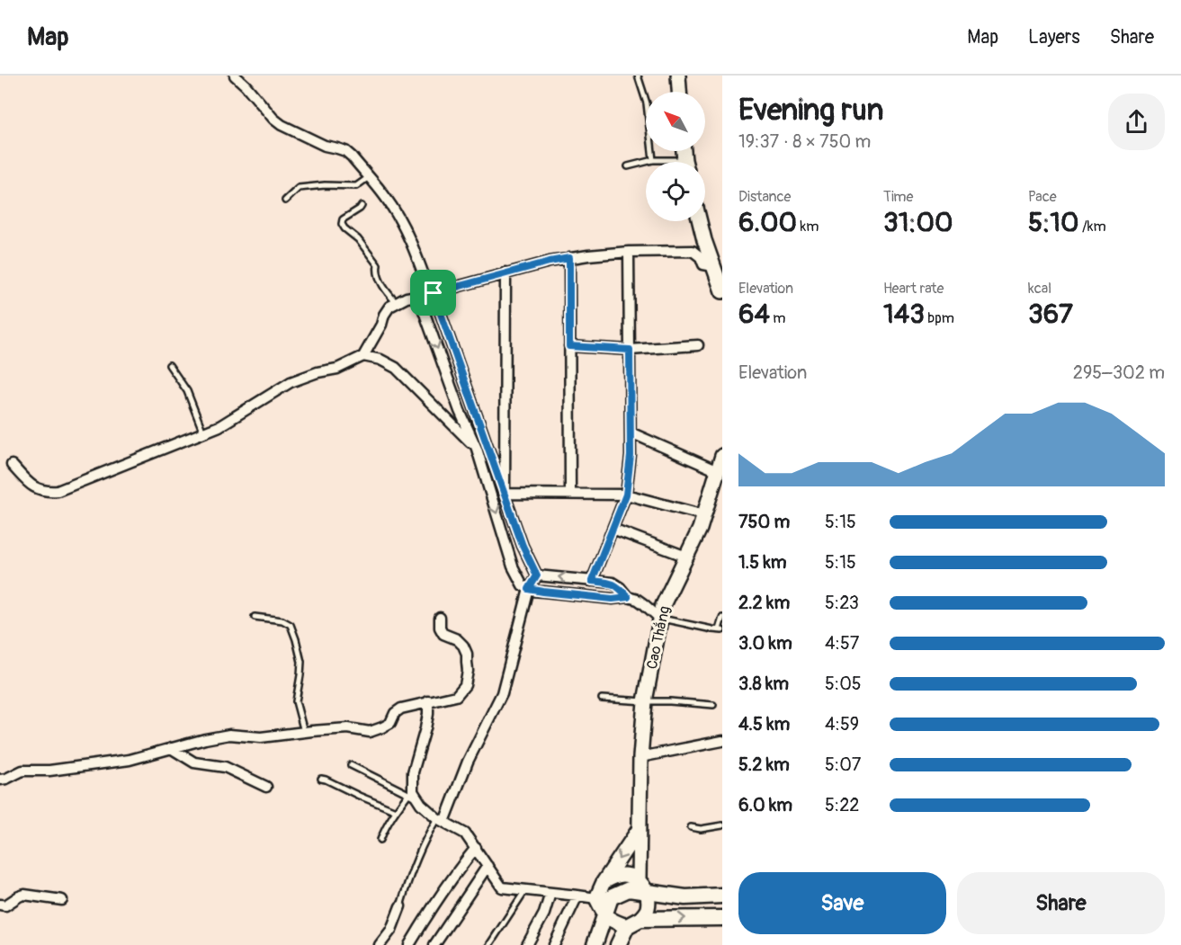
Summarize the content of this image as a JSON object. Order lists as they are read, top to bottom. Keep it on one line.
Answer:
{"streets":{"main road":["Cao Thắng"]},"north":"top left","page":{"header":"Map","nav":["Map","Layers","Share"],"heading":["Evening run","19:37 · 8 × 750 m"],"stats":[["Distance","6.00 km"],["Time","31:00"],["Pace","5:10 /km"],["Elevation","64 m"],["Heart rate","143 bpm"],["kcal","367"]],"chart":["Elevation","295–302 m"],"list":[{"name":"750 m","note":"5:15"},{"name":"1.5 km","note":"5:15"},{"name":"2.2 km","note":"5:23"},{"name":"3.0 km","note":"4:57"},{"name":"3.8 km","note":"5:05"},{"name":"4.5 km","note":"4:59"},{"name":"5.2 km","note":"5:07"},{"name":"6.0 km","note":"5:22"}],"buttons":["Save","Share"]}}
